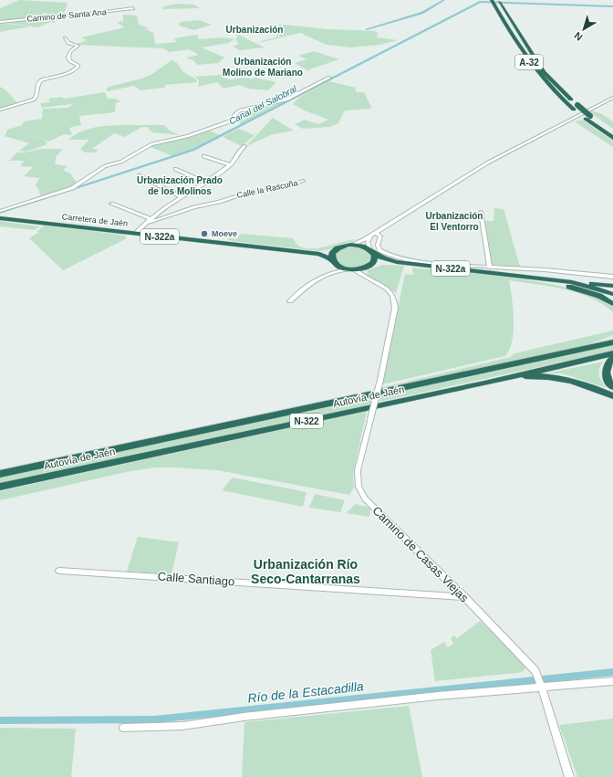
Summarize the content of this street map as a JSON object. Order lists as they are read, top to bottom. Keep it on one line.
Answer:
{"streets":{"highway":["A-32","Carretera de Jaén","N-322a","Autovía de Jaén","N-322"],"street":["Camino de Santa Ana","Calle la Rascuña","Camino de Casas Viejas","Calle Santiago"]},"crossings":[["Carretera de Jaén","N-322a"],["Camino de Casas Viejas","Calle Santiago"]],"districts":["Urbanización","Urbanización Molino de Mariano","Urbanización Prado de los Molinos","Urbanización El Ventorro","Urbanización Río Seco-Cantarranas"],"water":["Canal del Salobral","Río de la Estacadilla"],"places":["Moeve"],"north":"bottom left"}
